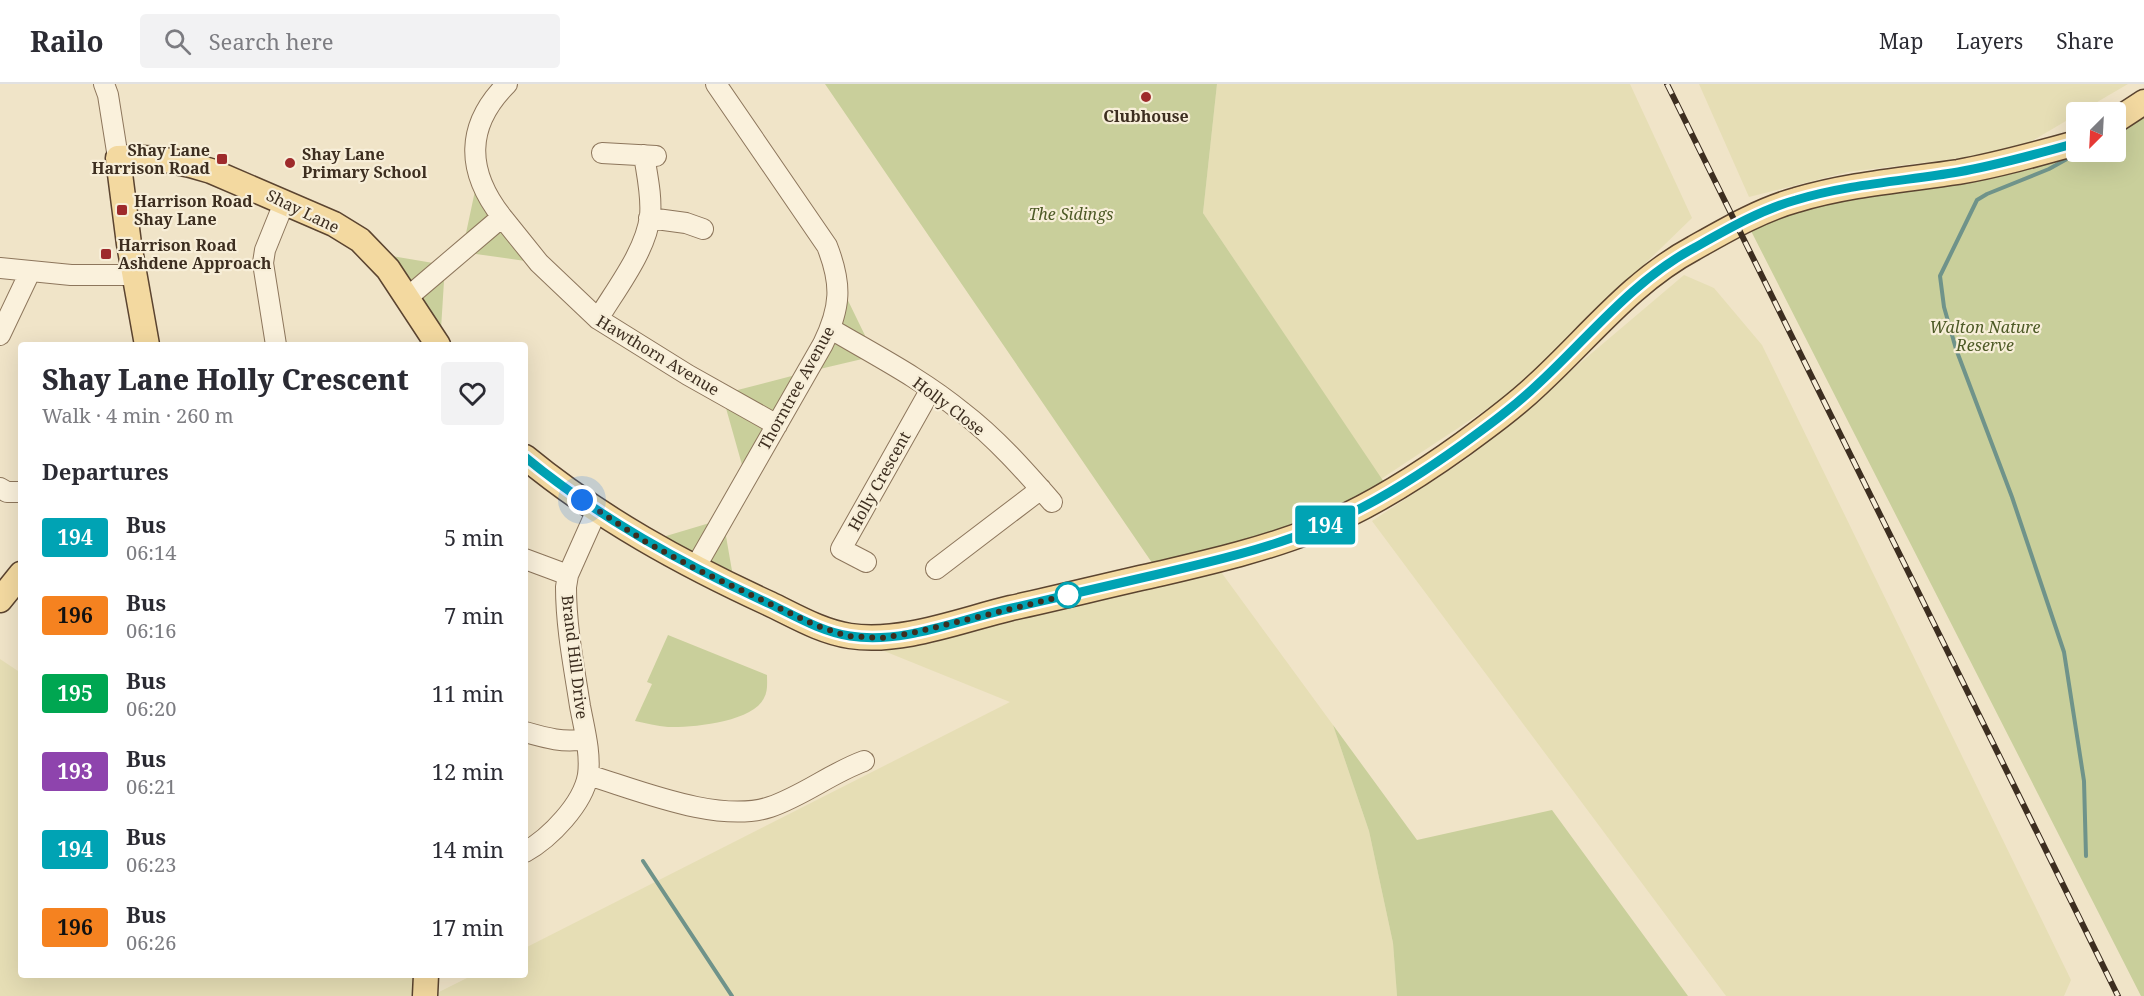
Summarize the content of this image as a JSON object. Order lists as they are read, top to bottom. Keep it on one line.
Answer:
{"streets":{"main road":["Shay Lane"],"street":["Hawthorn Avenue","Thorntree Avenue","Holly Close","Holly Crescent","Brand Hill Drive"]},"crossings":[["Hawthorn Avenue","Thorntree Avenue"],["Thorntree Avenue","Holly Close"],["Holly Close","Holly Crescent"]],"parks":["The Sidings","Walton Nature Reserve"],"places":{"other":["Clubhouse","Shay Lane Primary School"],"transit":["Shay Lane Harrison Road","Harrison Road Shay Lane","Harrison Road Ashdene Approach"]},"lines":["bus line 194"],"north":"bottom left","page":{"header":"Railo","search":"Search here","nav":["Map","Layers","Share"],"on_map":"194","heading":[["Shay Lane Holly Crescent","Walk · 4 min · 260 m"],"Departures"],"list":[{"mark":"194","name":"Bus","note":"06:14","value":"5 min"},{"mark":"196","name":"Bus","note":"06:16","value":"7 min"},{"mark":"195","name":"Bus","note":"06:20","value":"11 min"},{"mark":"193","name":"Bus","note":"06:21","value":"12 min"},{"mark":"194","name":"Bus","note":"06:23","value":"14 min"},{"mark":"196","name":"Bus","note":"06:26","value":"17 min"}]}}
